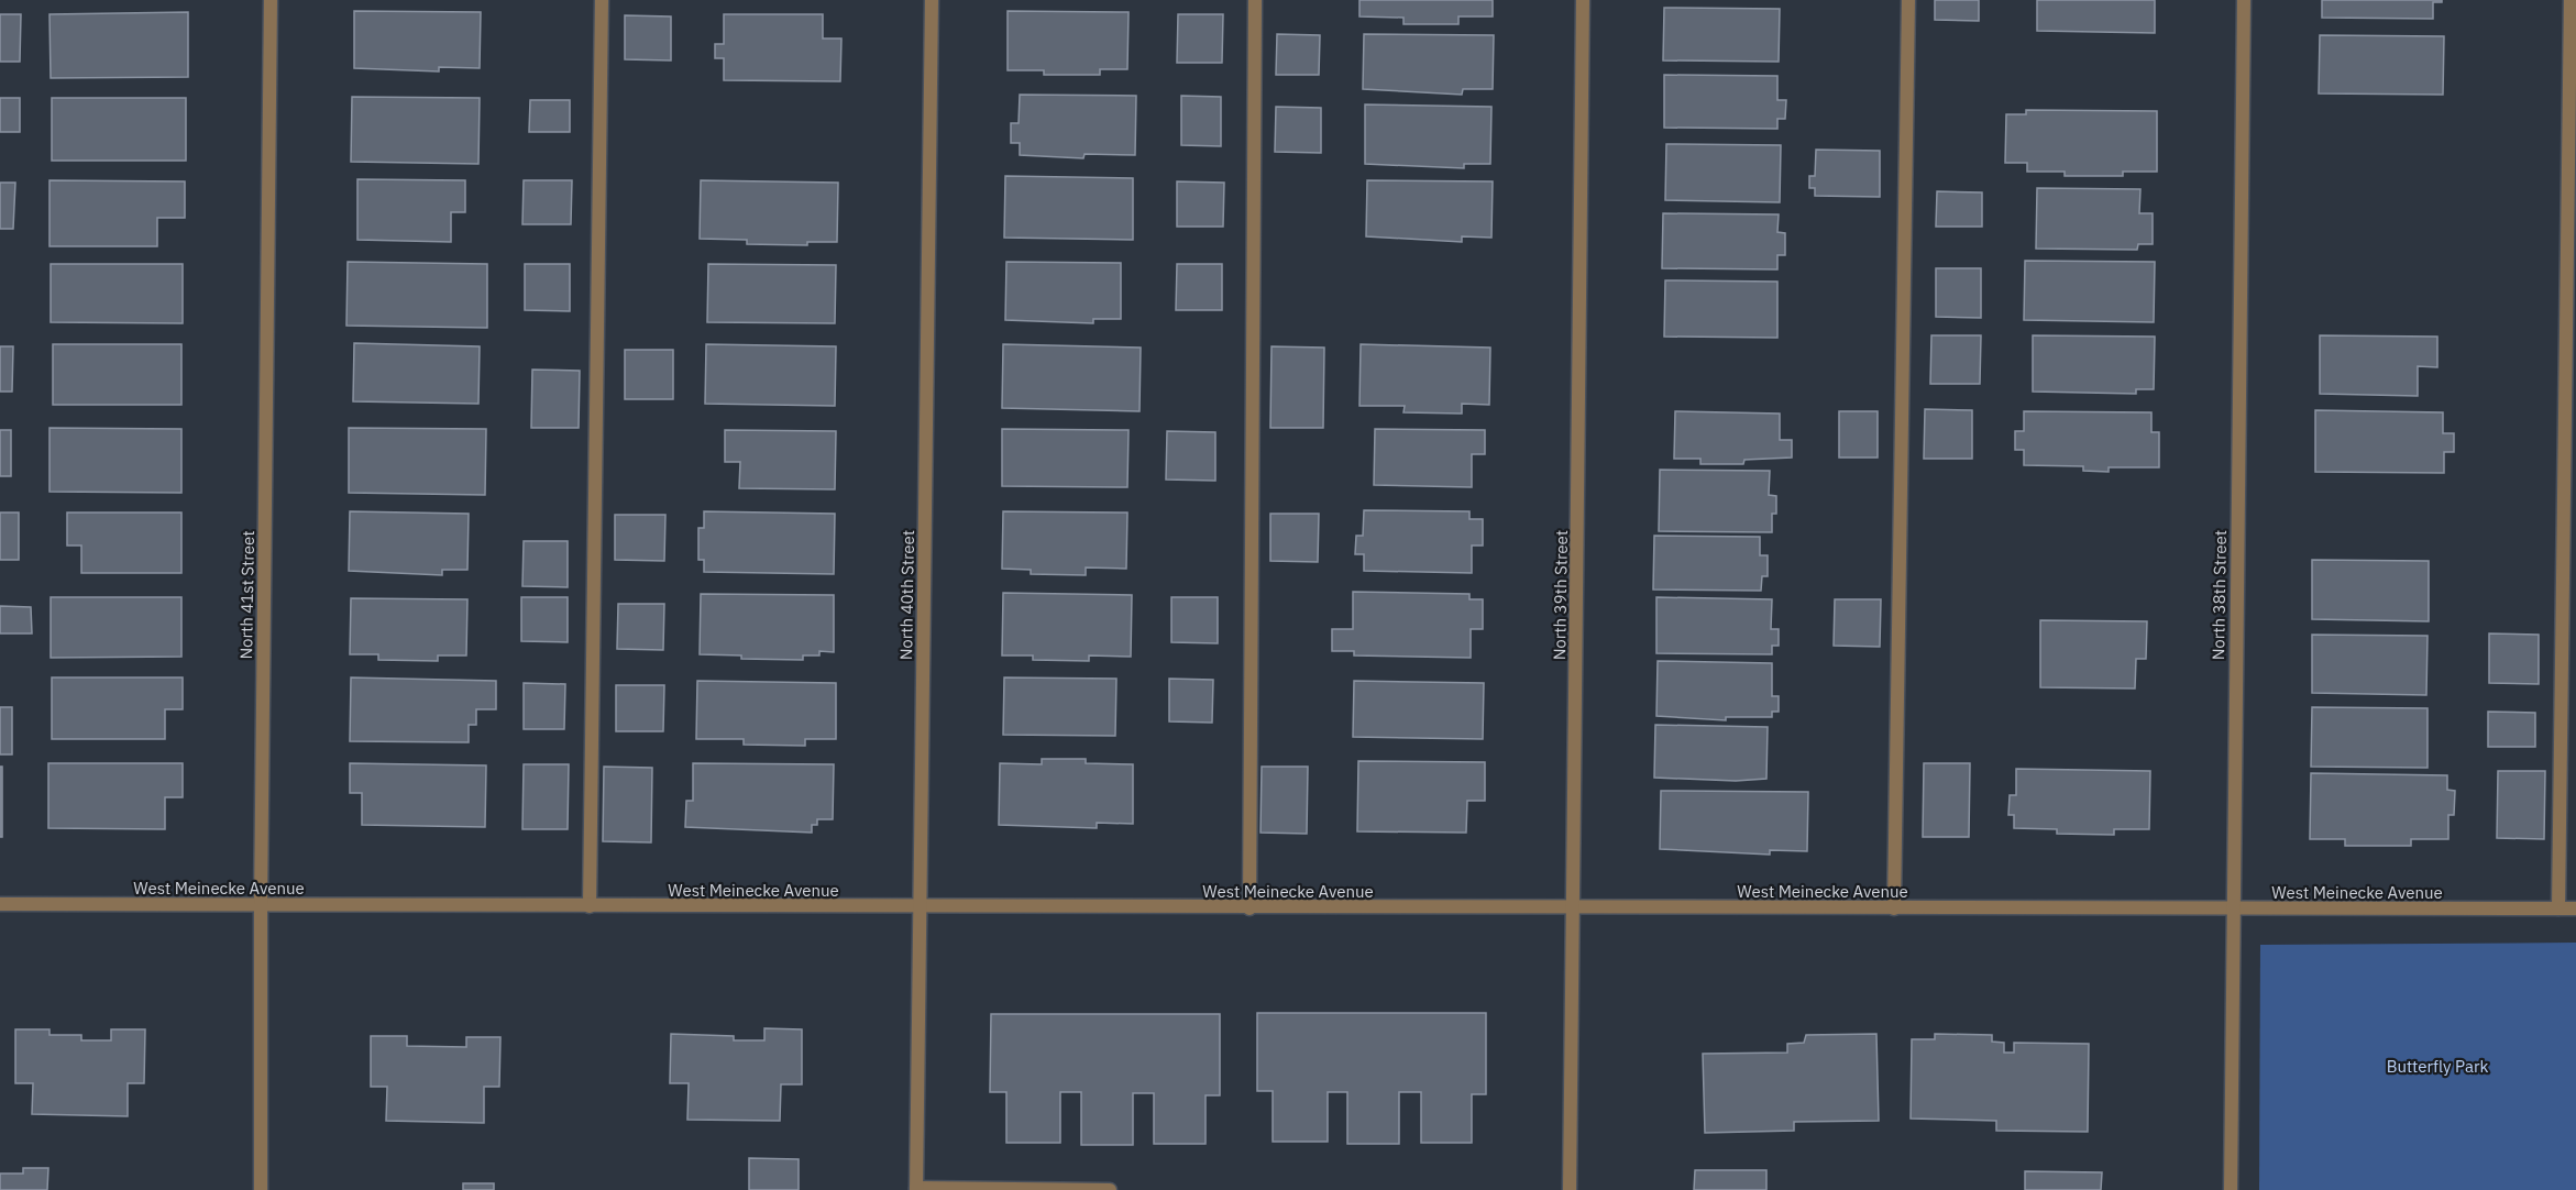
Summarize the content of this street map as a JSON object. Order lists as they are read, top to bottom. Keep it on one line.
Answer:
{"streets":{"street":["North 41st Street","North 40th Street","North 39th Street","North 38th Street","West Meinecke Avenue"]},"crossings":[["North 41st Street","West Meinecke Avenue"],["North 40th Street","West Meinecke Avenue"],["North 39th Street","West Meinecke Avenue"],["North 38th Street","West Meinecke Avenue"]],"parks":["Butterfly Park"]}
